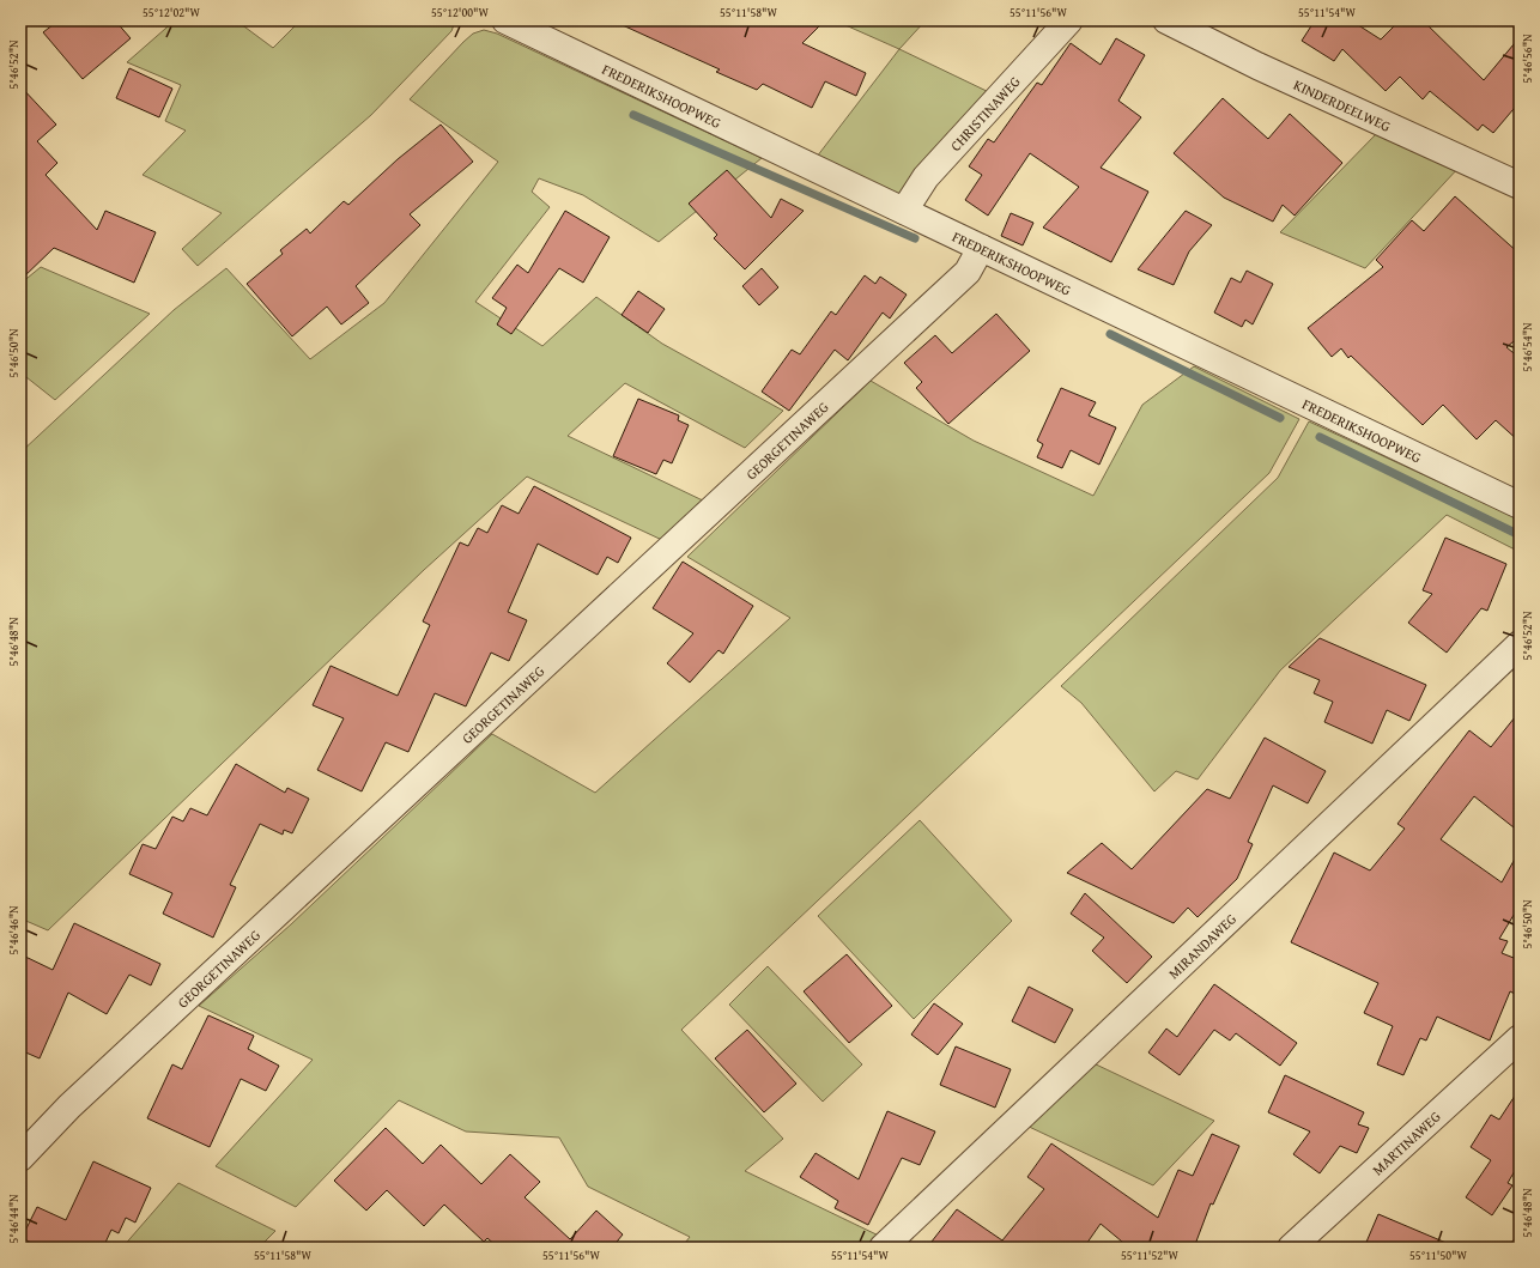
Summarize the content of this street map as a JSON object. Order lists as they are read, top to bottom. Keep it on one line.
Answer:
{"streets":{"street":["FREDERIKSHOOPWEG","KINDERDEELWEG","CHRISTINAWEG","GEORGETINAWEG","MIRANDAWEG","MARTINAWEG"]},"crossings":[["FREDERIKSHOOPWEG","CHRISTINAWEG"],["FREDERIKSHOOPWEG","GEORGETINAWEG"]],"coordinates":["55°12'02\"W","55°12'00\"W","55°11'58\"W","55°11'56\"W","55°11'54\"W","5°46'56\"N","5°46'52\"N","5°46'54\"N","5°46'50\"N","5°46'48\"N","5°46'46\"N","5°46'44\"N","55°11'52\"W","55°11'50\"W"]}
